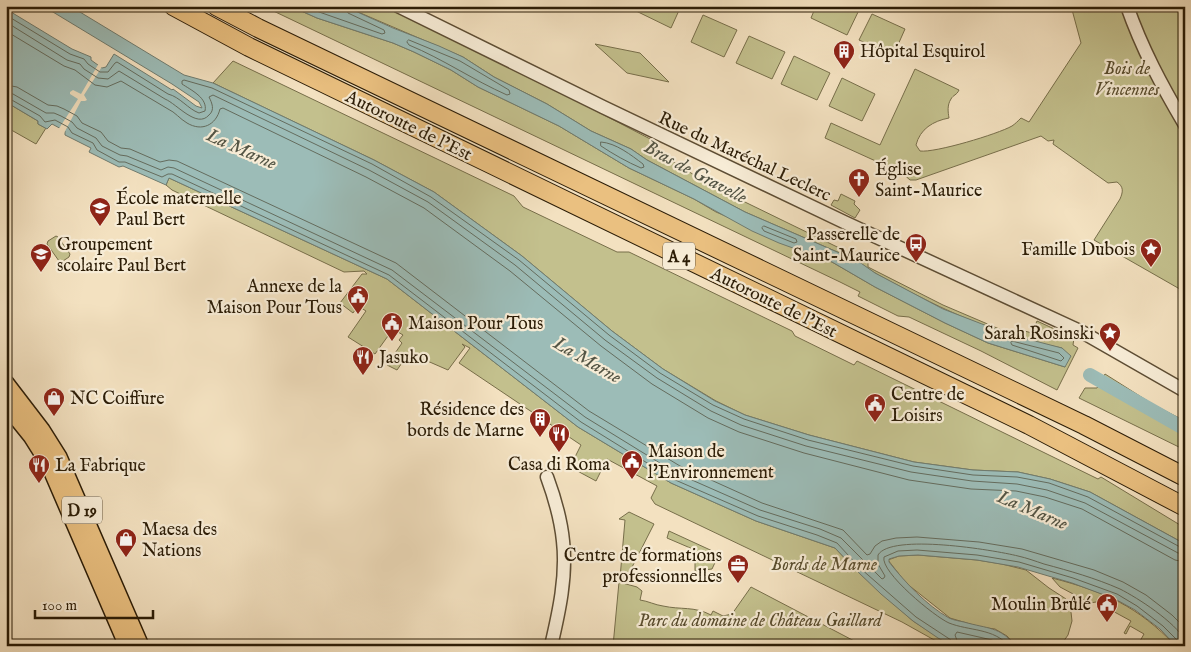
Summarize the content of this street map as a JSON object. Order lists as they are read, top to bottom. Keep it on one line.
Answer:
{"streets":{"highway":["Autoroute de l’Est","A 4"],"main road":["D 19"],"street":["Rue du Maréchal Leclerc"]},"water":["La Marne","Bras de Gravelle"],"parks":["Bois de Vincennes","Bords de Marne","Parc du domaine de Château Gaillard"],"places":{"building":["Hôpital Esquirol","Résidence des bords de Marne"],"church":["Église Saint-Maurice"],"school or university":["École maternelle Paul Bert","Groupement scolaire Paul Bert"],"bus stop":["Passerelle de Saint-Maurice"],"place":["Famille Dubois","Sarah Rosinski"],"public building":["Annexe de la Maison Pour Tous","Maison Pour Tous","Centre de Loisirs","Maison de l'Environnement","Moulin Brûlé"],"restaurant":["Jasuko","Casa di Roma","La Fabrique"],"shop":["NC Coiffure","Maesa des Nations"],"office":["Centre de formations professionnelles"]},"scale_bar":"100 m"}
